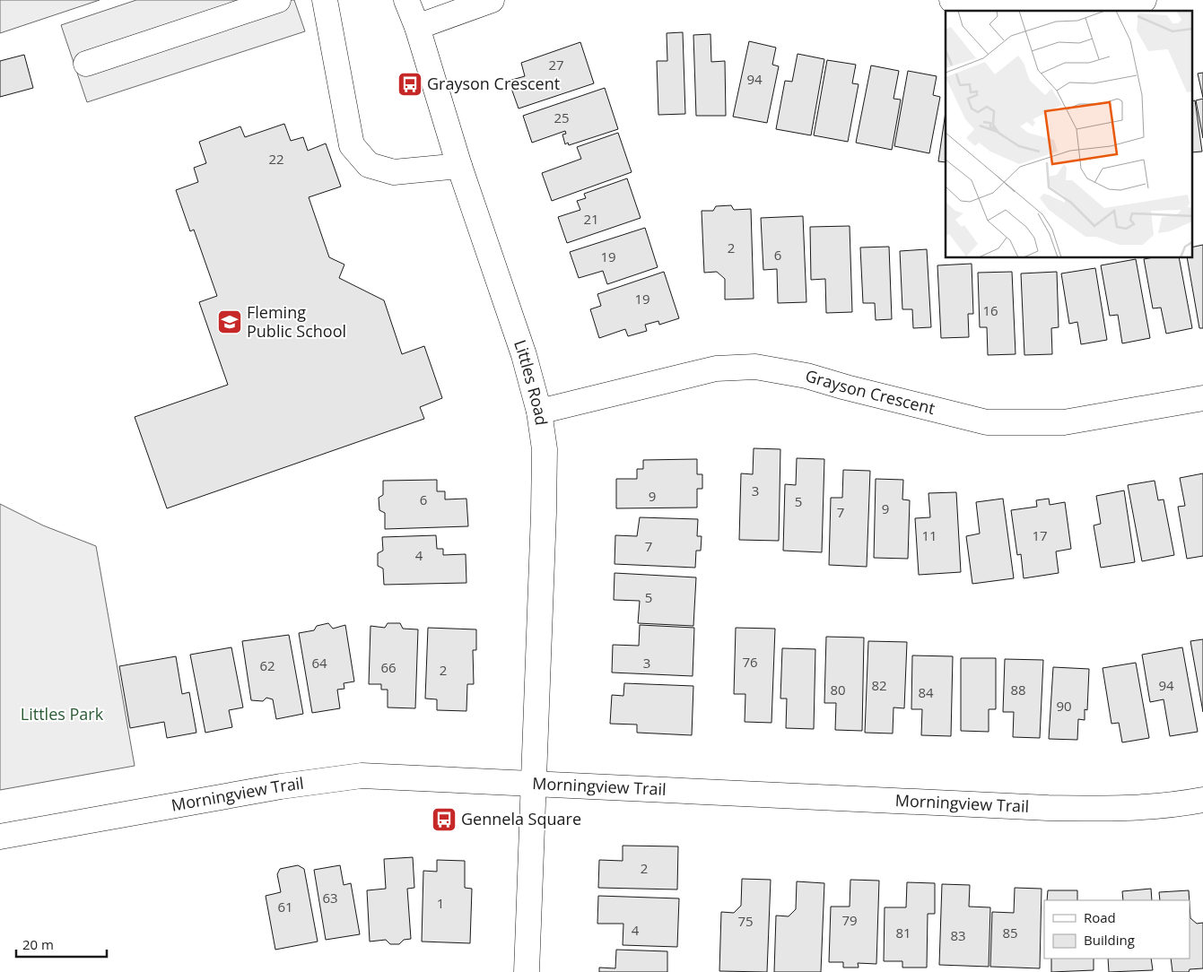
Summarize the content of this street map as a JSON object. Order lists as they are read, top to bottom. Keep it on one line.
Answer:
{"streets":{"street":["Littles Road","Grayson Crescent","Morningview Trail"]},"crossings":[["Littles Road","Grayson Crescent"],["Littles Road","Morningview Trail"]],"parks":["Littles Park"],"places":{"bus stop":["Grayson Crescent","Gennela Square"],"school or university":["Fleming Public School"]},"house_numbers":["27","94","25","22","21","2","6","19","19","16","3","9","6","5","9","7","11","17","7","4","5","76","64","3","62","66","2","82","94","80","88","84","90","2","63","1","61","79","75","4","81","85","83"],"legend":["Road","Building"],"scale_bar":"20 m"}
